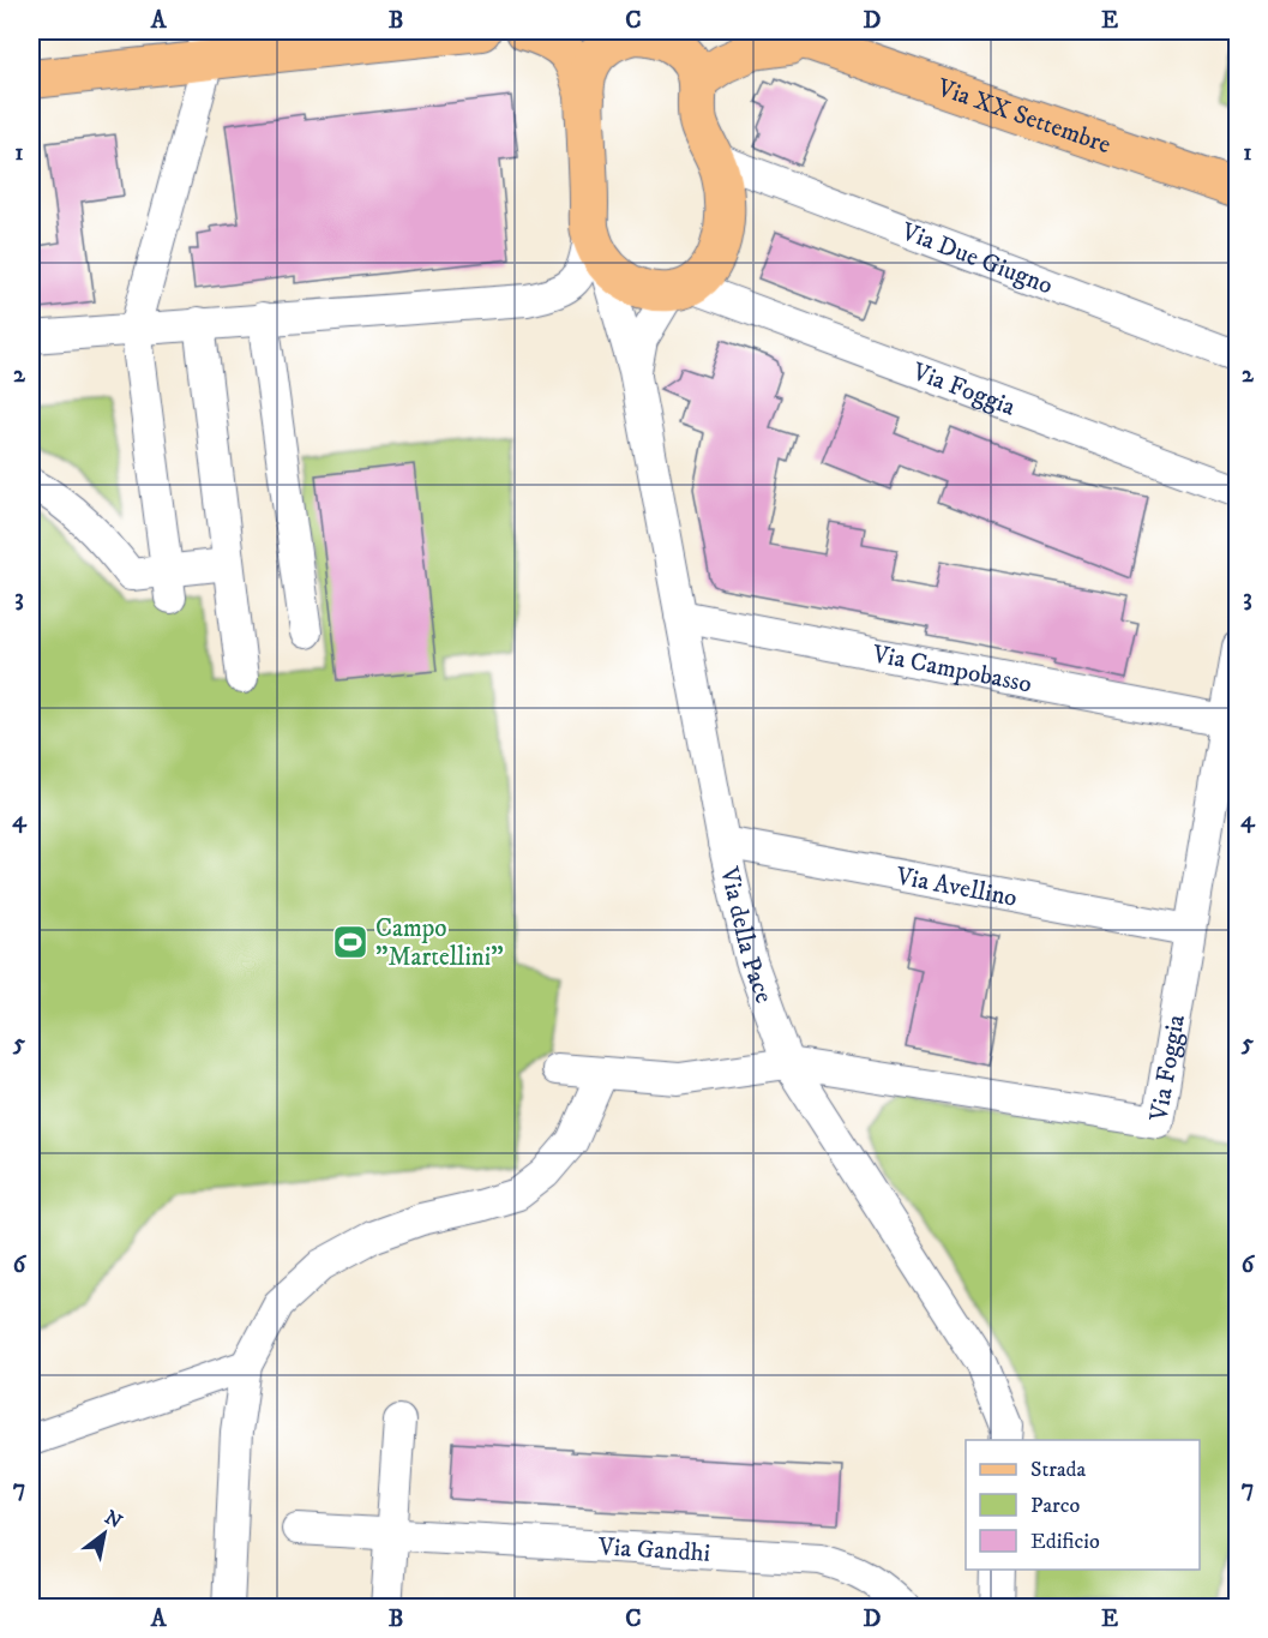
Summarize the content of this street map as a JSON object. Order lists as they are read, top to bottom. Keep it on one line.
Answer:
{"streets":{"main road":["Via XX Settembre"],"street":["Via Due Giugno","Via Foggia","Via Campobasso","Via Avellino","Via della Pace","Via Gandhi"]},"crossings":[["Via Foggia","Via Campobasso"],["Via Foggia","Via Avellino"],["Via Foggia","Via della Pace"],["Via Campobasso","Via della Pace"],["Via Avellino","Via della Pace"]],"places":{"sports":["Campo \"Martellini\""]},"legend":["Strada","Parco","Edificio"],"north":"top right","grid":{"columns":["A","B","C","D","E"],"rows":["1","2","3","4","5","6","7"]}}
